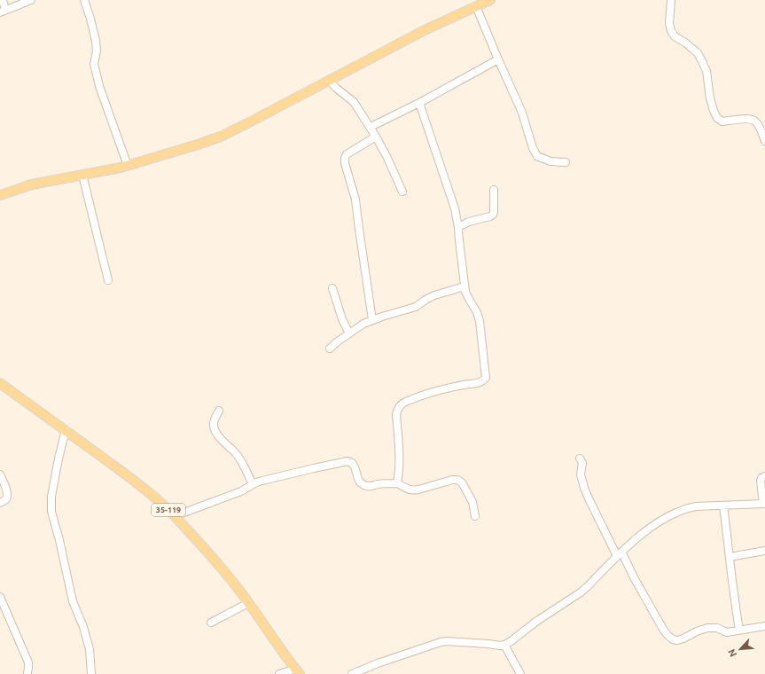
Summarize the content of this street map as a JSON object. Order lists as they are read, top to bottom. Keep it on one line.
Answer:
{"streets":{"main road":["35-119"]},"north":"bottom left"}
